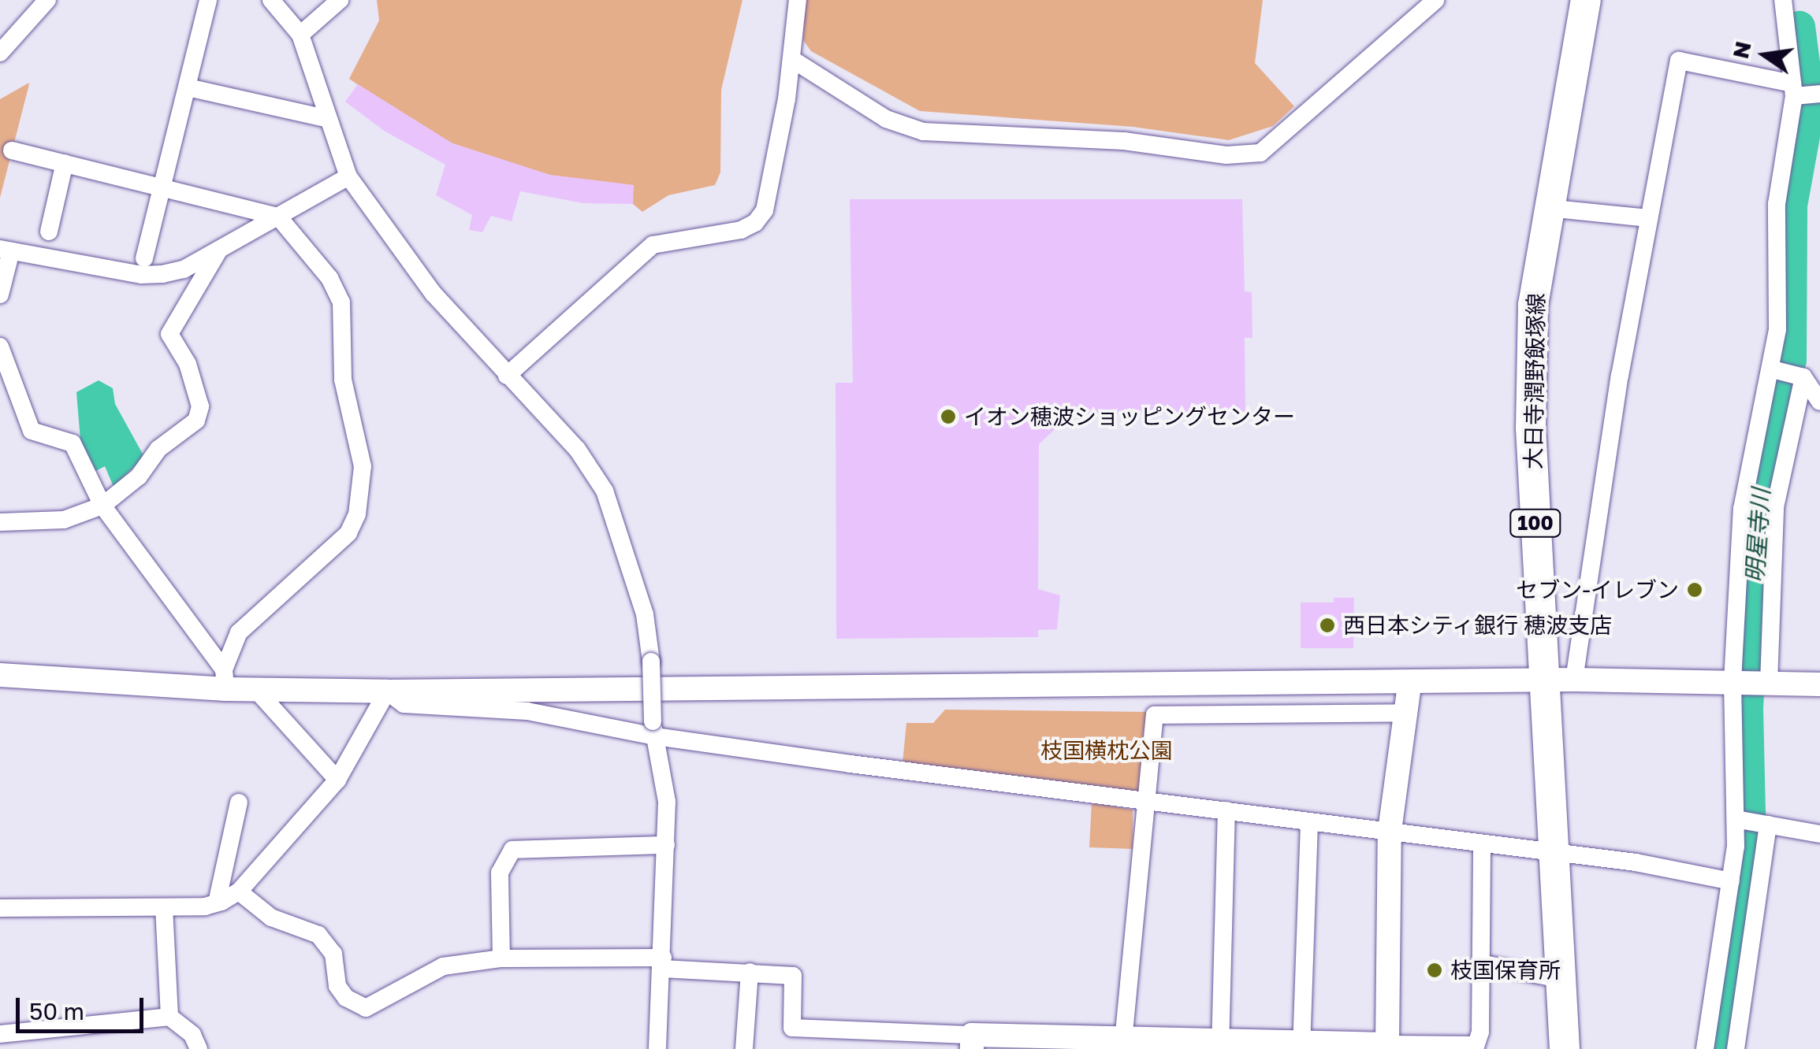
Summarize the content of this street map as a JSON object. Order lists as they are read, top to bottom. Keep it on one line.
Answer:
{"streets":{"main road":["大日寺潤野飯塚線","100"]},"water":["明星寺川"],"parks":["枝国横枕公園"],"places":["イオン穂波ショッピングセンター","セブン-イレブン","西日本シティ銀行 穂波支店","枝国保育所"],"scale_bar":"50 m","north":"left"}
